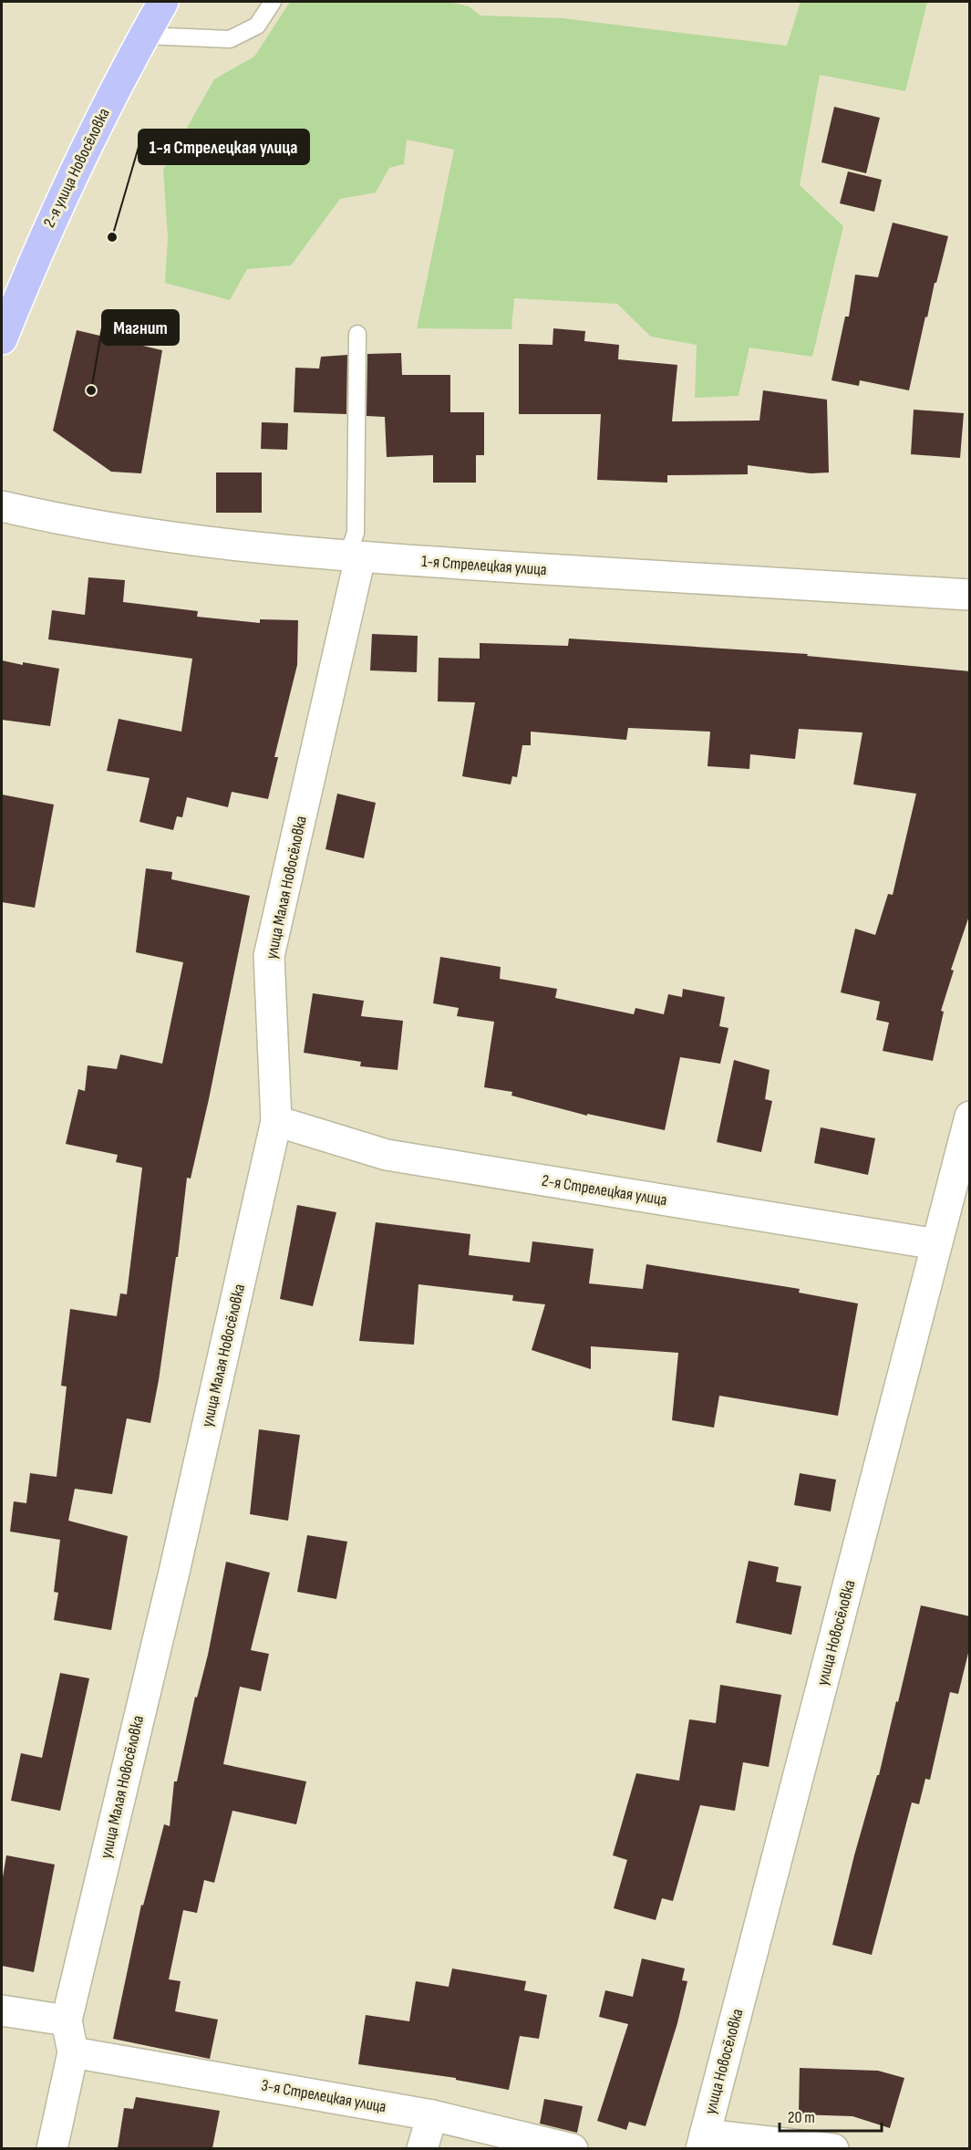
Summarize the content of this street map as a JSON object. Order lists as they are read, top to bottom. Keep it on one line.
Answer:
{"streets":{"main road":["2-я улица Новосёловка"],"street":["1-я Стрелецкая улица","улица Малая Новосёловка","2-я Стрелецкая улица","улица Новосёловка","3-я Стрелецкая улица"]},"crossings":[["1-я Стрелецкая улица","улица Малая Новосёловка"],["улица Малая Новосёловка","2-я Стрелецкая улица"],["улица Малая Новосёловка","3-я Стрелецкая улица"],["2-я Стрелецкая улица","улица Новосёловка"]],"places":["1-я Стрелецкая улица","Магнит"],"scale_bar":"20 m"}
